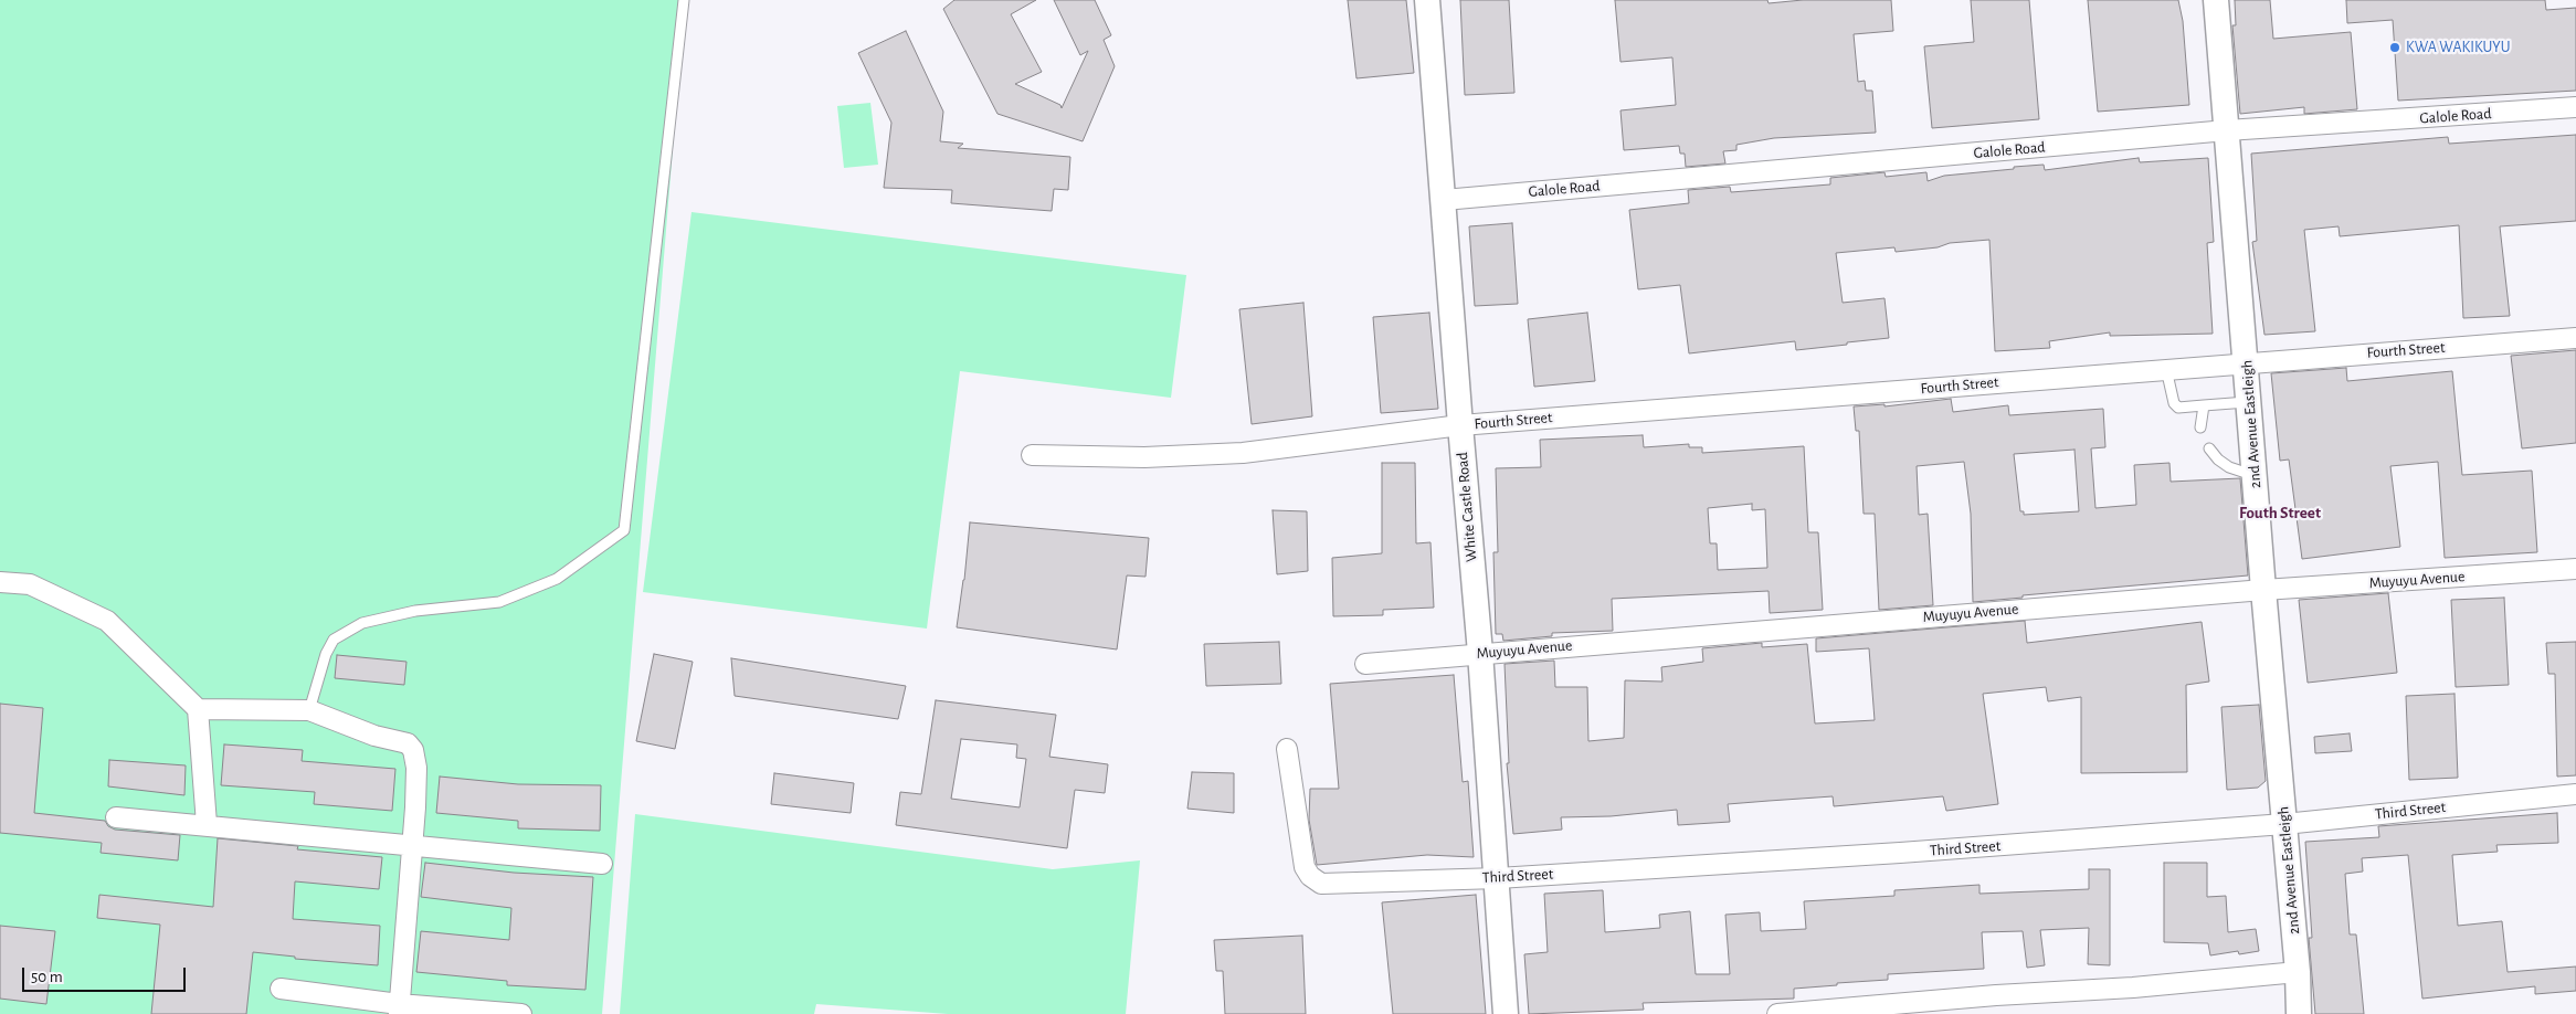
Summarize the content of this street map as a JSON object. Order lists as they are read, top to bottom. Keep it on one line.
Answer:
{"streets":{"street":["Galole Road","Fourth Street","2nd Avenue Eastleigh","White Castle Road","Muyuyu Avenue","Third Street"]},"crossings":[["Galole Road","2nd Avenue Eastleigh"],["Galole Road","White Castle Road"],["Fourth Street","2nd Avenue Eastleigh"],["Fourth Street","White Castle Road"],["2nd Avenue Eastleigh","Muyuyu Avenue"],["2nd Avenue Eastleigh","Third Street"],["White Castle Road","Muyuyu Avenue"],["White Castle Road","Third Street"]],"districts":["Fouth Street"],"places":["KWA WAKIKUYU"],"scale_bar":"50 m"}
